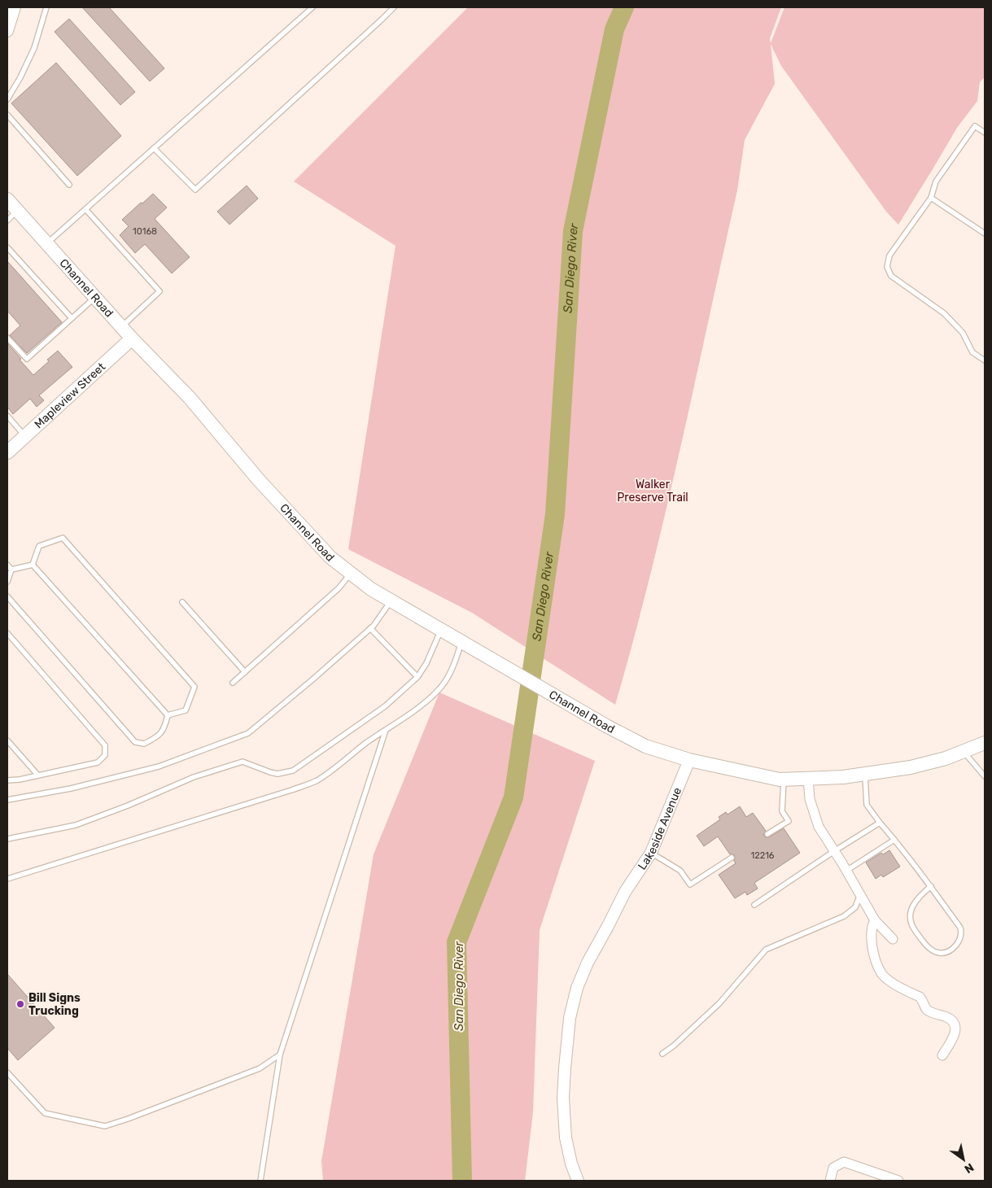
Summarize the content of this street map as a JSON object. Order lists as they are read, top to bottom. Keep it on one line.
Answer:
{"streets":{"main road":["Channel Road","Mapleview Street"],"street":["Lakeside Avenue"]},"crossings":[["Channel Road","Mapleview Street"],["Channel Road","Lakeside Avenue"]],"water":["San Diego River"],"parks":["Walker Preserve Trail"],"places":["Bill Signs Trucking"],"house_numbers":["10168","12216"],"north":"bottom right"}
